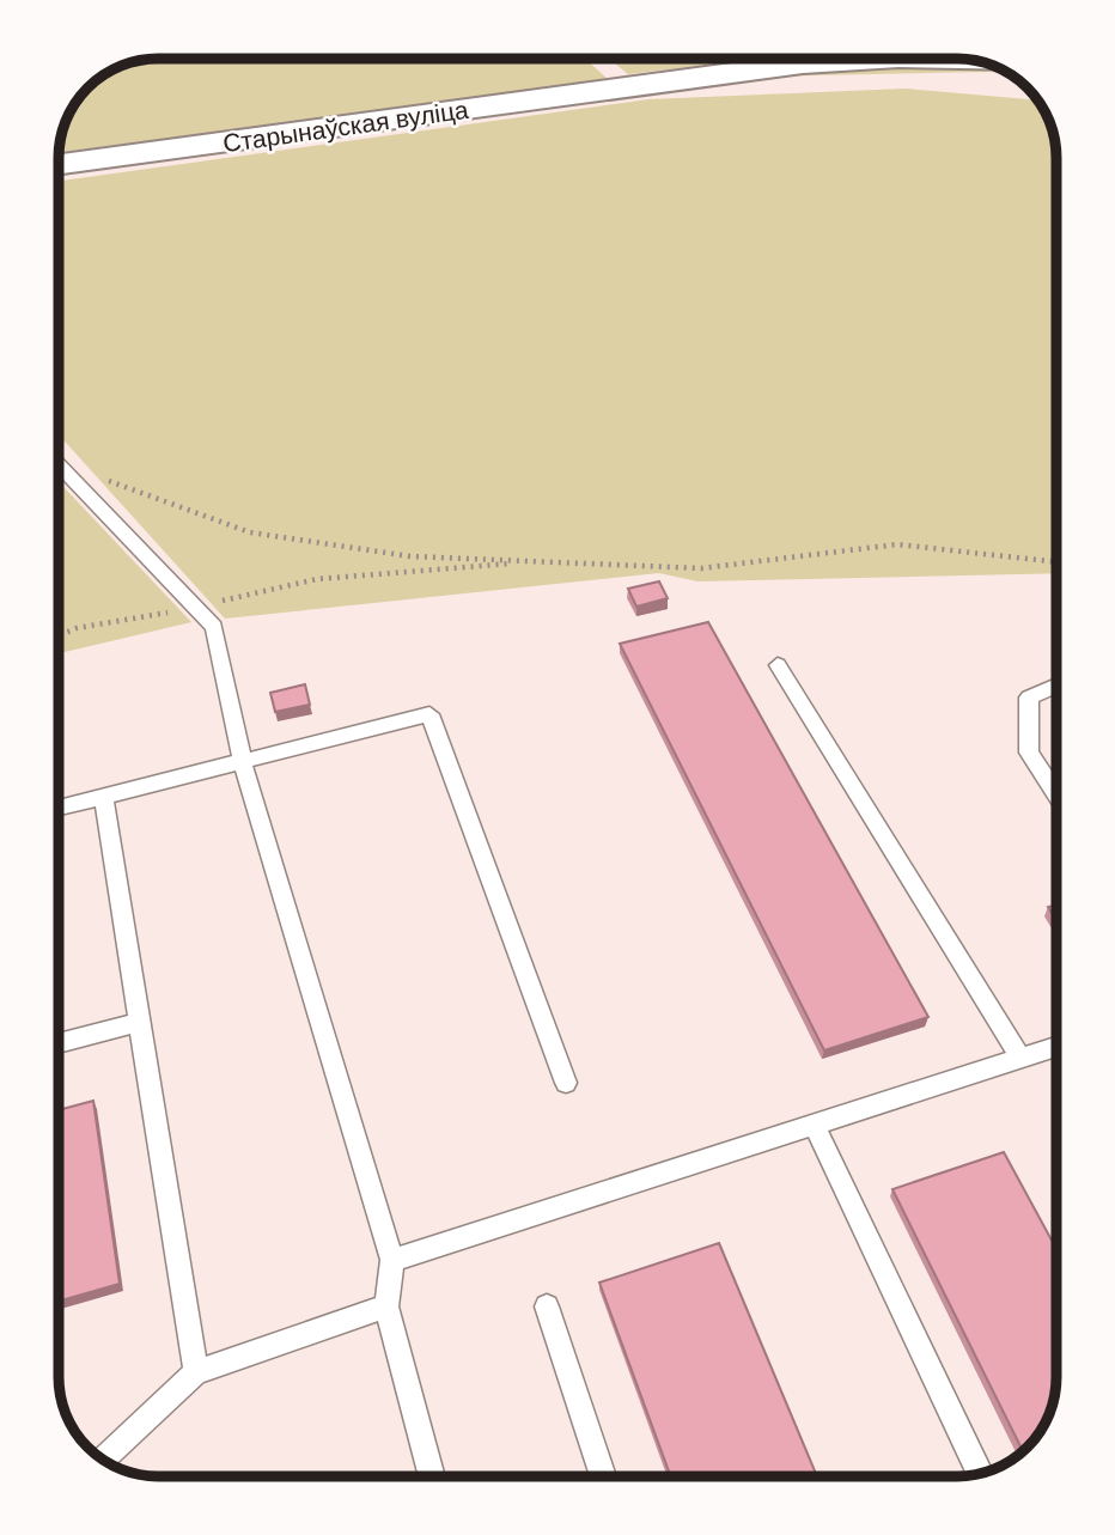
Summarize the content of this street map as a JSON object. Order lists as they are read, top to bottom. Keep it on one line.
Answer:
{"streets":{"main road":["Старынаўская вуліца"]}}
